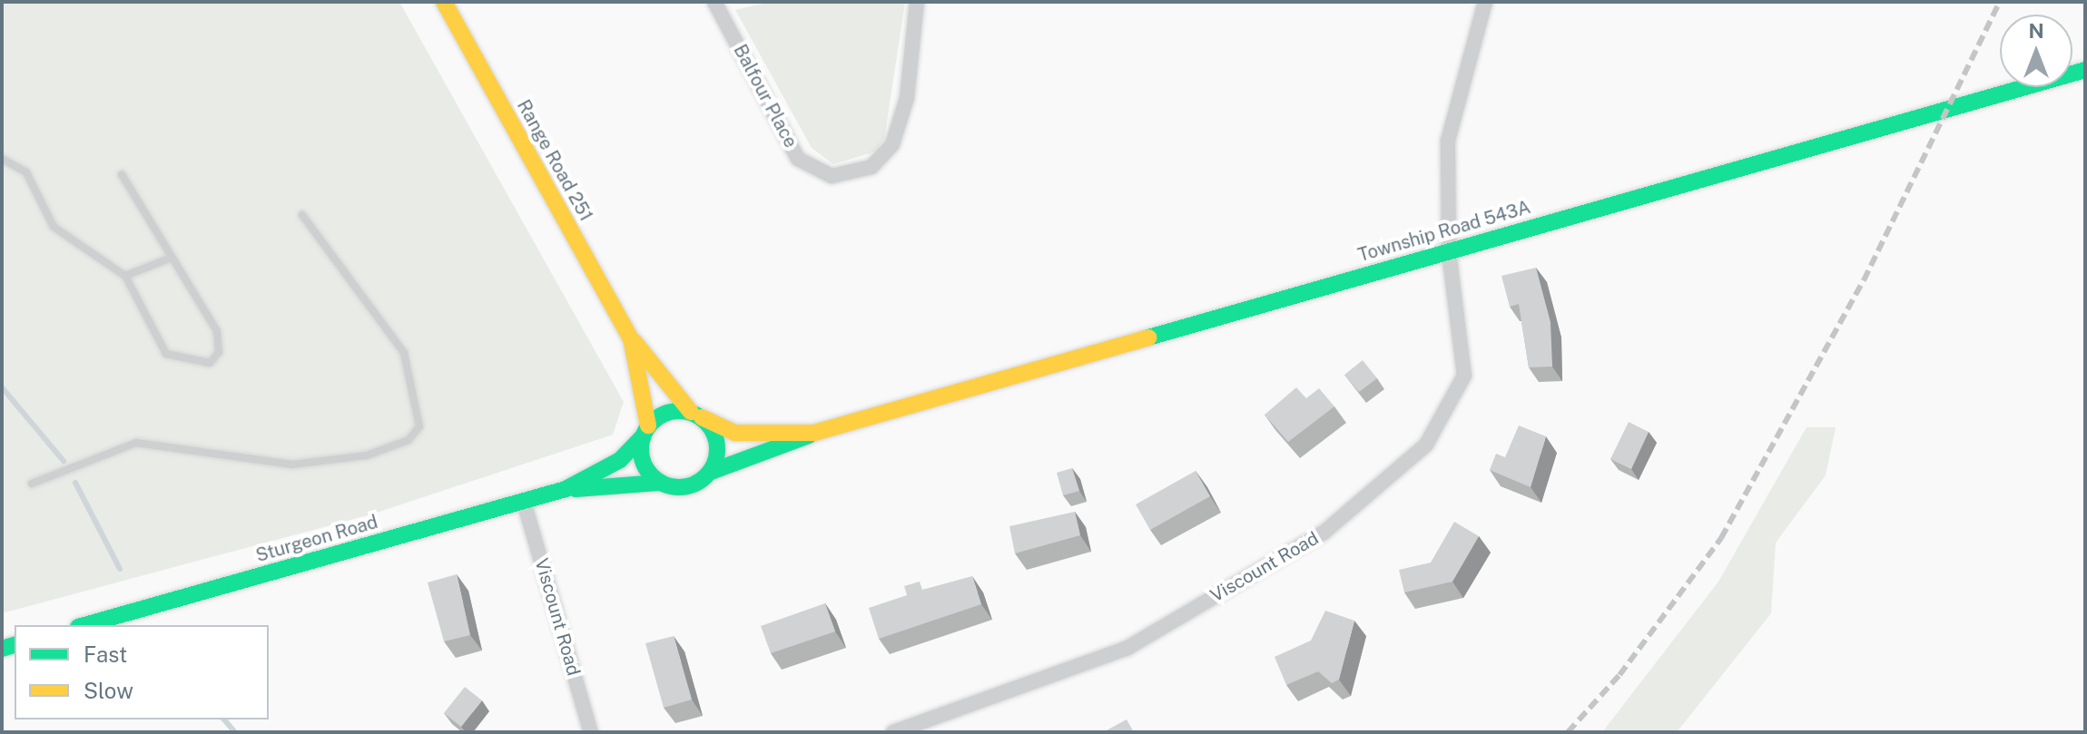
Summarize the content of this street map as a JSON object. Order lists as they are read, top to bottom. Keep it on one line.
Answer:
{"streets":{"main road":["Range Road 251","Township Road 543A","Sturgeon Road"],"street":["Balfour Place","Viscount Road"]},"crossings":[["Range Road 251","Township Road 543A"],["Range Road 251","Sturgeon Road"],["Township Road 543A","Sturgeon Road"],["Township Road 543A","Viscount Road"],["Sturgeon Road","Viscount Road"]],"legend":["Fast","Slow"],"north":"top"}
